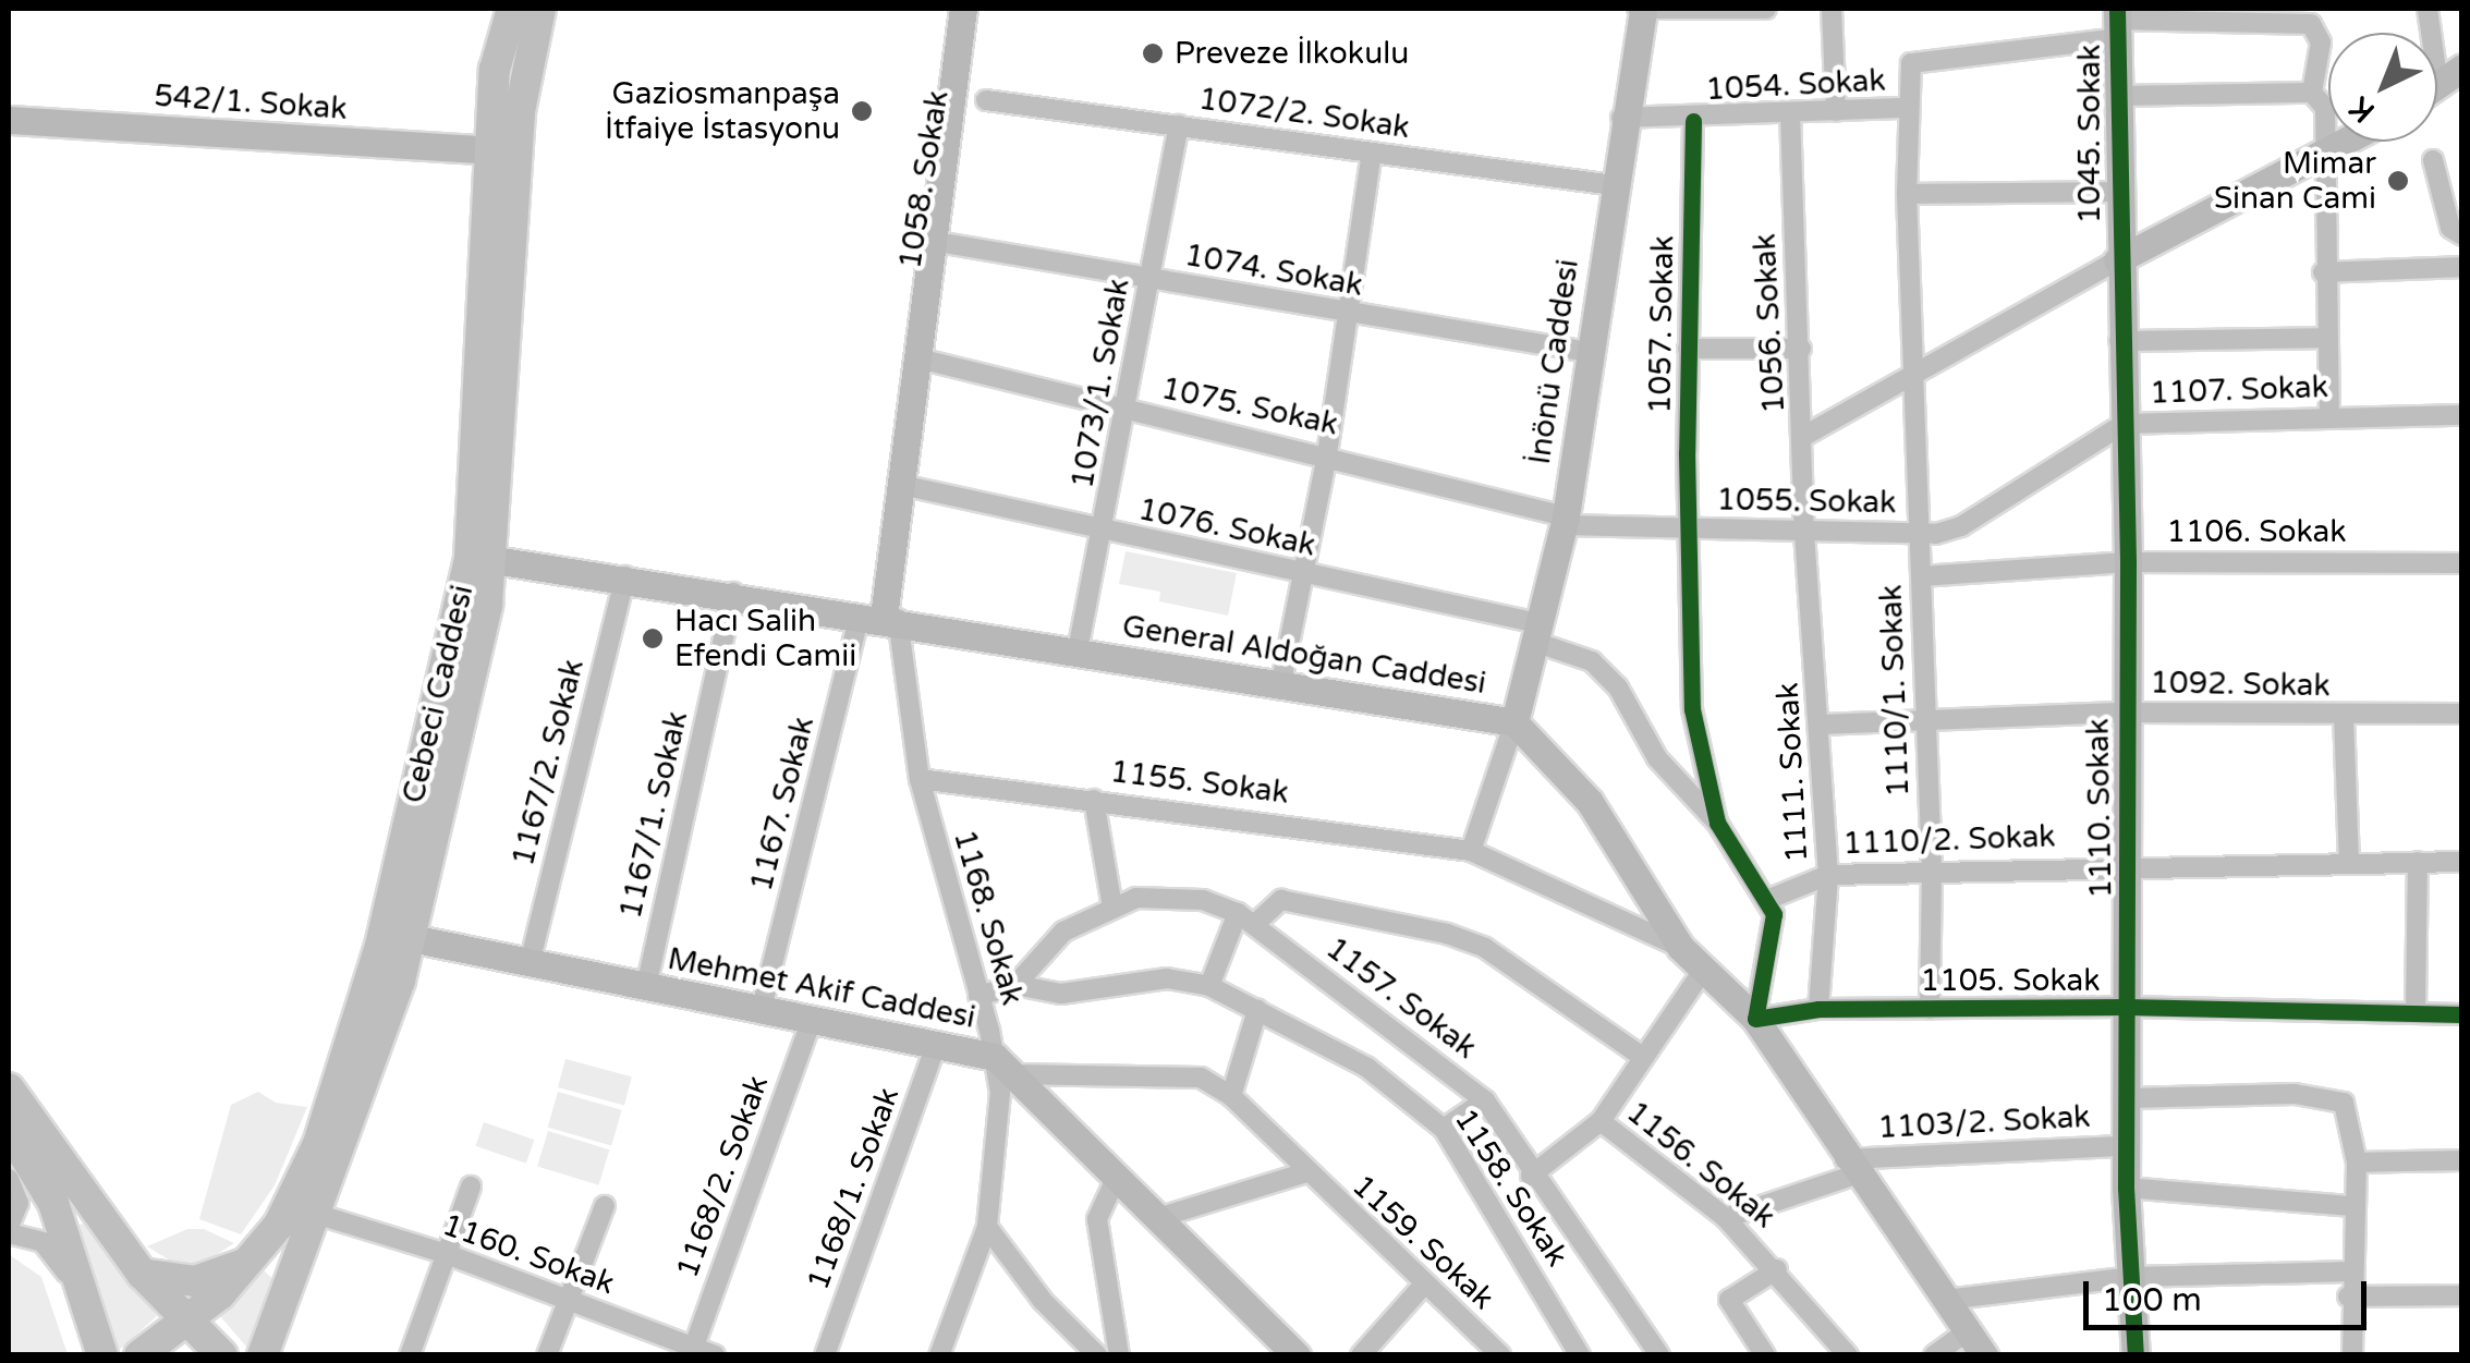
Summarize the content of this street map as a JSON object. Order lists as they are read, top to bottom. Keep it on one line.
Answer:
{"streets":{"main road":["Cebeci Caddesi"],"street":["1054. Sokak","542/1. Sokak","1072/2. Sokak","1045. Sokak","1058. Sokak","1074. Sokak","1056. Sokak","1057. Sokak","İnönü Caddesi","1073/1. Sokak","1107. Sokak","1075. Sokak","1055. Sokak","1076. Sokak","1106. Sokak","General Aldoğan Caddesi","1092. Sokak","1110/1. Sokak","1167/2. Sokak","1111. Sokak","1155. Sokak","1167. Sokak","1110. Sokak","1167/1. Sokak","1110/2. Sokak","1168. Sokak","1105. Sokak","Mehmet Akif Caddesi","1157. Sokak","1103/2. Sokak","1156. Sokak","1168/2. Sokak","1158. Sokak","1168/1. Sokak","1159. Sokak","1160. Sokak"]},"crossings":[["1054. Sokak","1056. Sokak"],["1054. Sokak","1057. Sokak"],["1054. Sokak","İnönü Caddesi"],["1054. Sokak","1110/1. Sokak"],["542/1. Sokak","Cebeci Caddesi"],["1072/2. Sokak","1058. Sokak"],["1072/2. Sokak","İnönü Caddesi"],["1072/2. Sokak","1073/1. Sokak"],["1045. Sokak","1110. Sokak"],["1058. Sokak","1074. Sokak"],["1058. Sokak","1075. Sokak"],["1058. Sokak","1076. Sokak"],["1058. Sokak","General Aldoğan Caddesi"],["1058. Sokak","1167. Sokak"],["1058. Sokak","1168. Sokak"],["1074. Sokak","İnönü Caddesi"],["1074. Sokak","1073/1. Sokak"],["1056. Sokak","1055. Sokak"],["1056. Sokak","1111. Sokak"],["1057. Sokak","1055. Sokak"],["1057. Sokak","1076. Sokak"],["İnönü Caddesi","1075. Sokak"],["İnönü Caddesi","1055. Sokak"],["İnönü Caddesi","1076. Sokak"],["İnönü Caddesi","General Aldoğan Caddesi"],["1073/1. Sokak","1075. Sokak"],["1073/1. Sokak","1076. Sokak"],["1073/1. Sokak","General Aldoğan Caddesi"],["1107. Sokak","1055. Sokak"],["1107. Sokak","1110/1. Sokak"],["1107. Sokak","1110. Sokak"],["1075. Sokak","1055. Sokak"],["1055. Sokak","1110/1. Sokak"],["1055. Sokak","1111. Sokak"],["1076. Sokak","1110/2. Sokak"],["1106. Sokak","1110/1. Sokak"],["1106. Sokak","1110. Sokak"],["General Aldoğan Caddesi","Cebeci Caddesi"],["General Aldoğan Caddesi","1167/2. Sokak"],["General Aldoğan Caddesi","1155. Sokak"],["General Aldoğan Caddesi","1167. Sokak"],["General Aldoğan Caddesi","1167/1. Sokak"],["General Aldoğan Caddesi","1168. Sokak"],["General Aldoğan Caddesi","1105. Sokak"],["General Aldoğan Caddesi","1103/2. Sokak"],["1092. Sokak","1110/1. Sokak"],["1092. Sokak","1111. Sokak"],["1092. Sokak","1110. Sokak"],["1110/1. Sokak","1110/2. Sokak"],["1110/1. Sokak","1105. Sokak"],["Cebeci Caddesi","Mehmet Akif Caddesi"],["Cebeci Caddesi","1160. Sokak"],["1167/2. Sokak","Mehmet Akif Caddesi"],["1111. Sokak","1110/2. Sokak"],["1111. Sokak","1105. Sokak"],["1155. Sokak","1168. Sokak"],["1167. Sokak","1168. Sokak"],["1167. Sokak","Mehmet Akif Caddesi"],["1110. Sokak","1110/2. Sokak"],["1110. Sokak","1105. Sokak"],["1110. Sokak","1103/2. Sokak"],["1167/1. Sokak","Mehmet Akif Caddesi"],["1168. Sokak","Mehmet Akif Caddesi"],["1168. Sokak","1159. Sokak"],["Mehmet Akif Caddesi","1168/2. Sokak"],["Mehmet Akif Caddesi","1168/1. Sokak"],["Mehmet Akif Caddesi","1159. Sokak"],["1157. Sokak","1158. Sokak"],["1103/2. Sokak","1156. Sokak"],["1168/2. Sokak","1160. Sokak"]],"places":["Preveze İlkokulu","Gaziosmanpaşa İtfaiye İstasyonu","Mimar Sinan Cami","Hacı Salih Efendi Camii"],"scale_bar":"100 m","north":"bottom left"}
